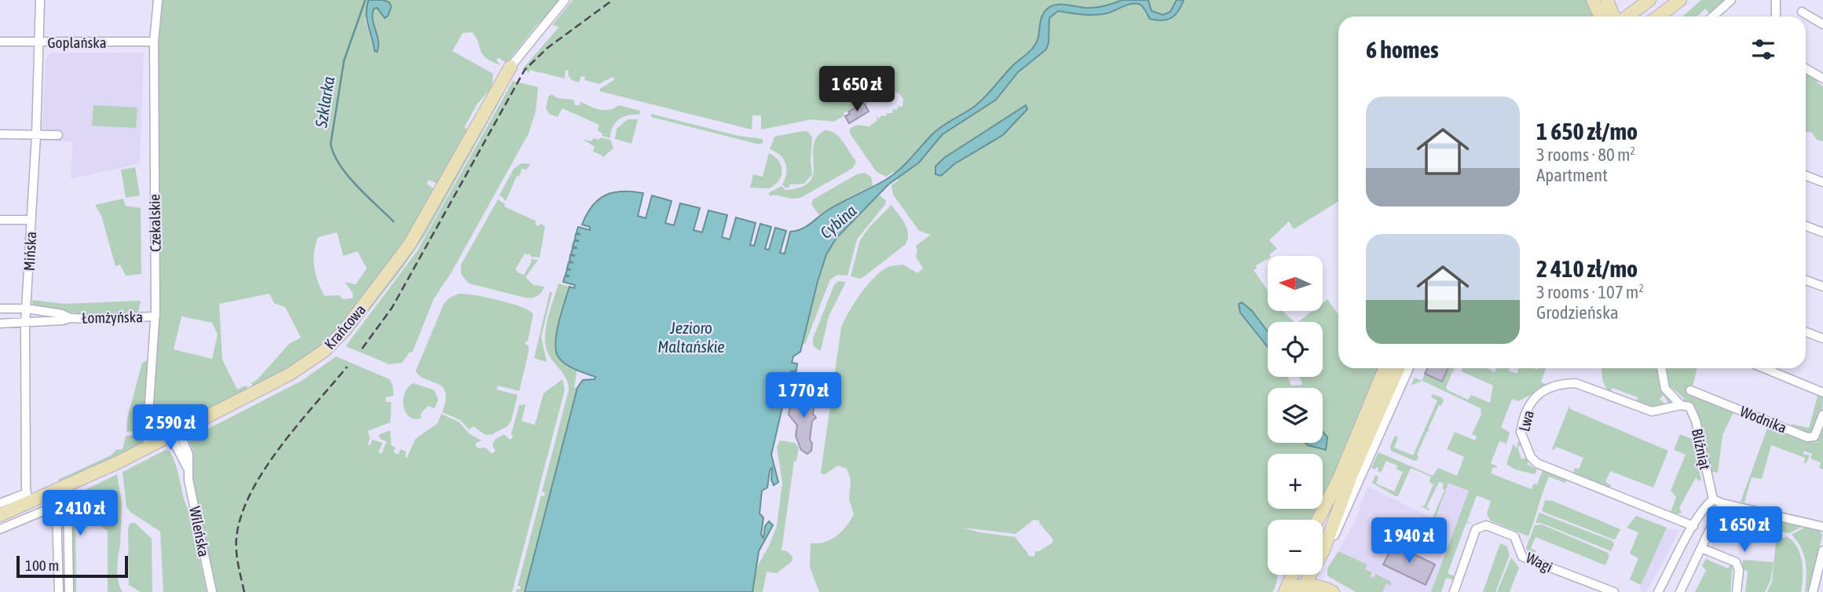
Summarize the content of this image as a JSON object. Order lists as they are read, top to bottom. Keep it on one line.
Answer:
{"streets":{"street":["Goplańska","Czekalskie","Mińska","Łomżyńska","Krańcowa","Wodnika","Lwa","Bliźniąt","Wileńska","Wagi"]},"crossings":[["Goplańska","Czekalskie"],["Goplańska","Mińska"],["Czekalskie","Łomżyńska"],["Czekalskie","Krańcowa"],["Mińska","Łomżyńska"],["Mińska","Krańcowa"],["Krańcowa","Wileńska"],["Lwa","Bliźniąt"]],"water":["Szklarka","Cybina","Jezioro Maltańskie"],"scale_bar":"100 m","north":"left","page":{"heading":"6 homes","price":["1 650 zł","1 770 zł","2 590 zł","2 410 zł","1 650 zł","1 940 zł"],"list":[{"name":"1 650 zł/mo","note":"3 rooms · 80 m² · Apartment"},{"name":"2 410 zł/mo","note":"3 rooms · 107 m² · Grodzieńska"}],"map_buttons":["+","−"],"scale":"100 m"}}
